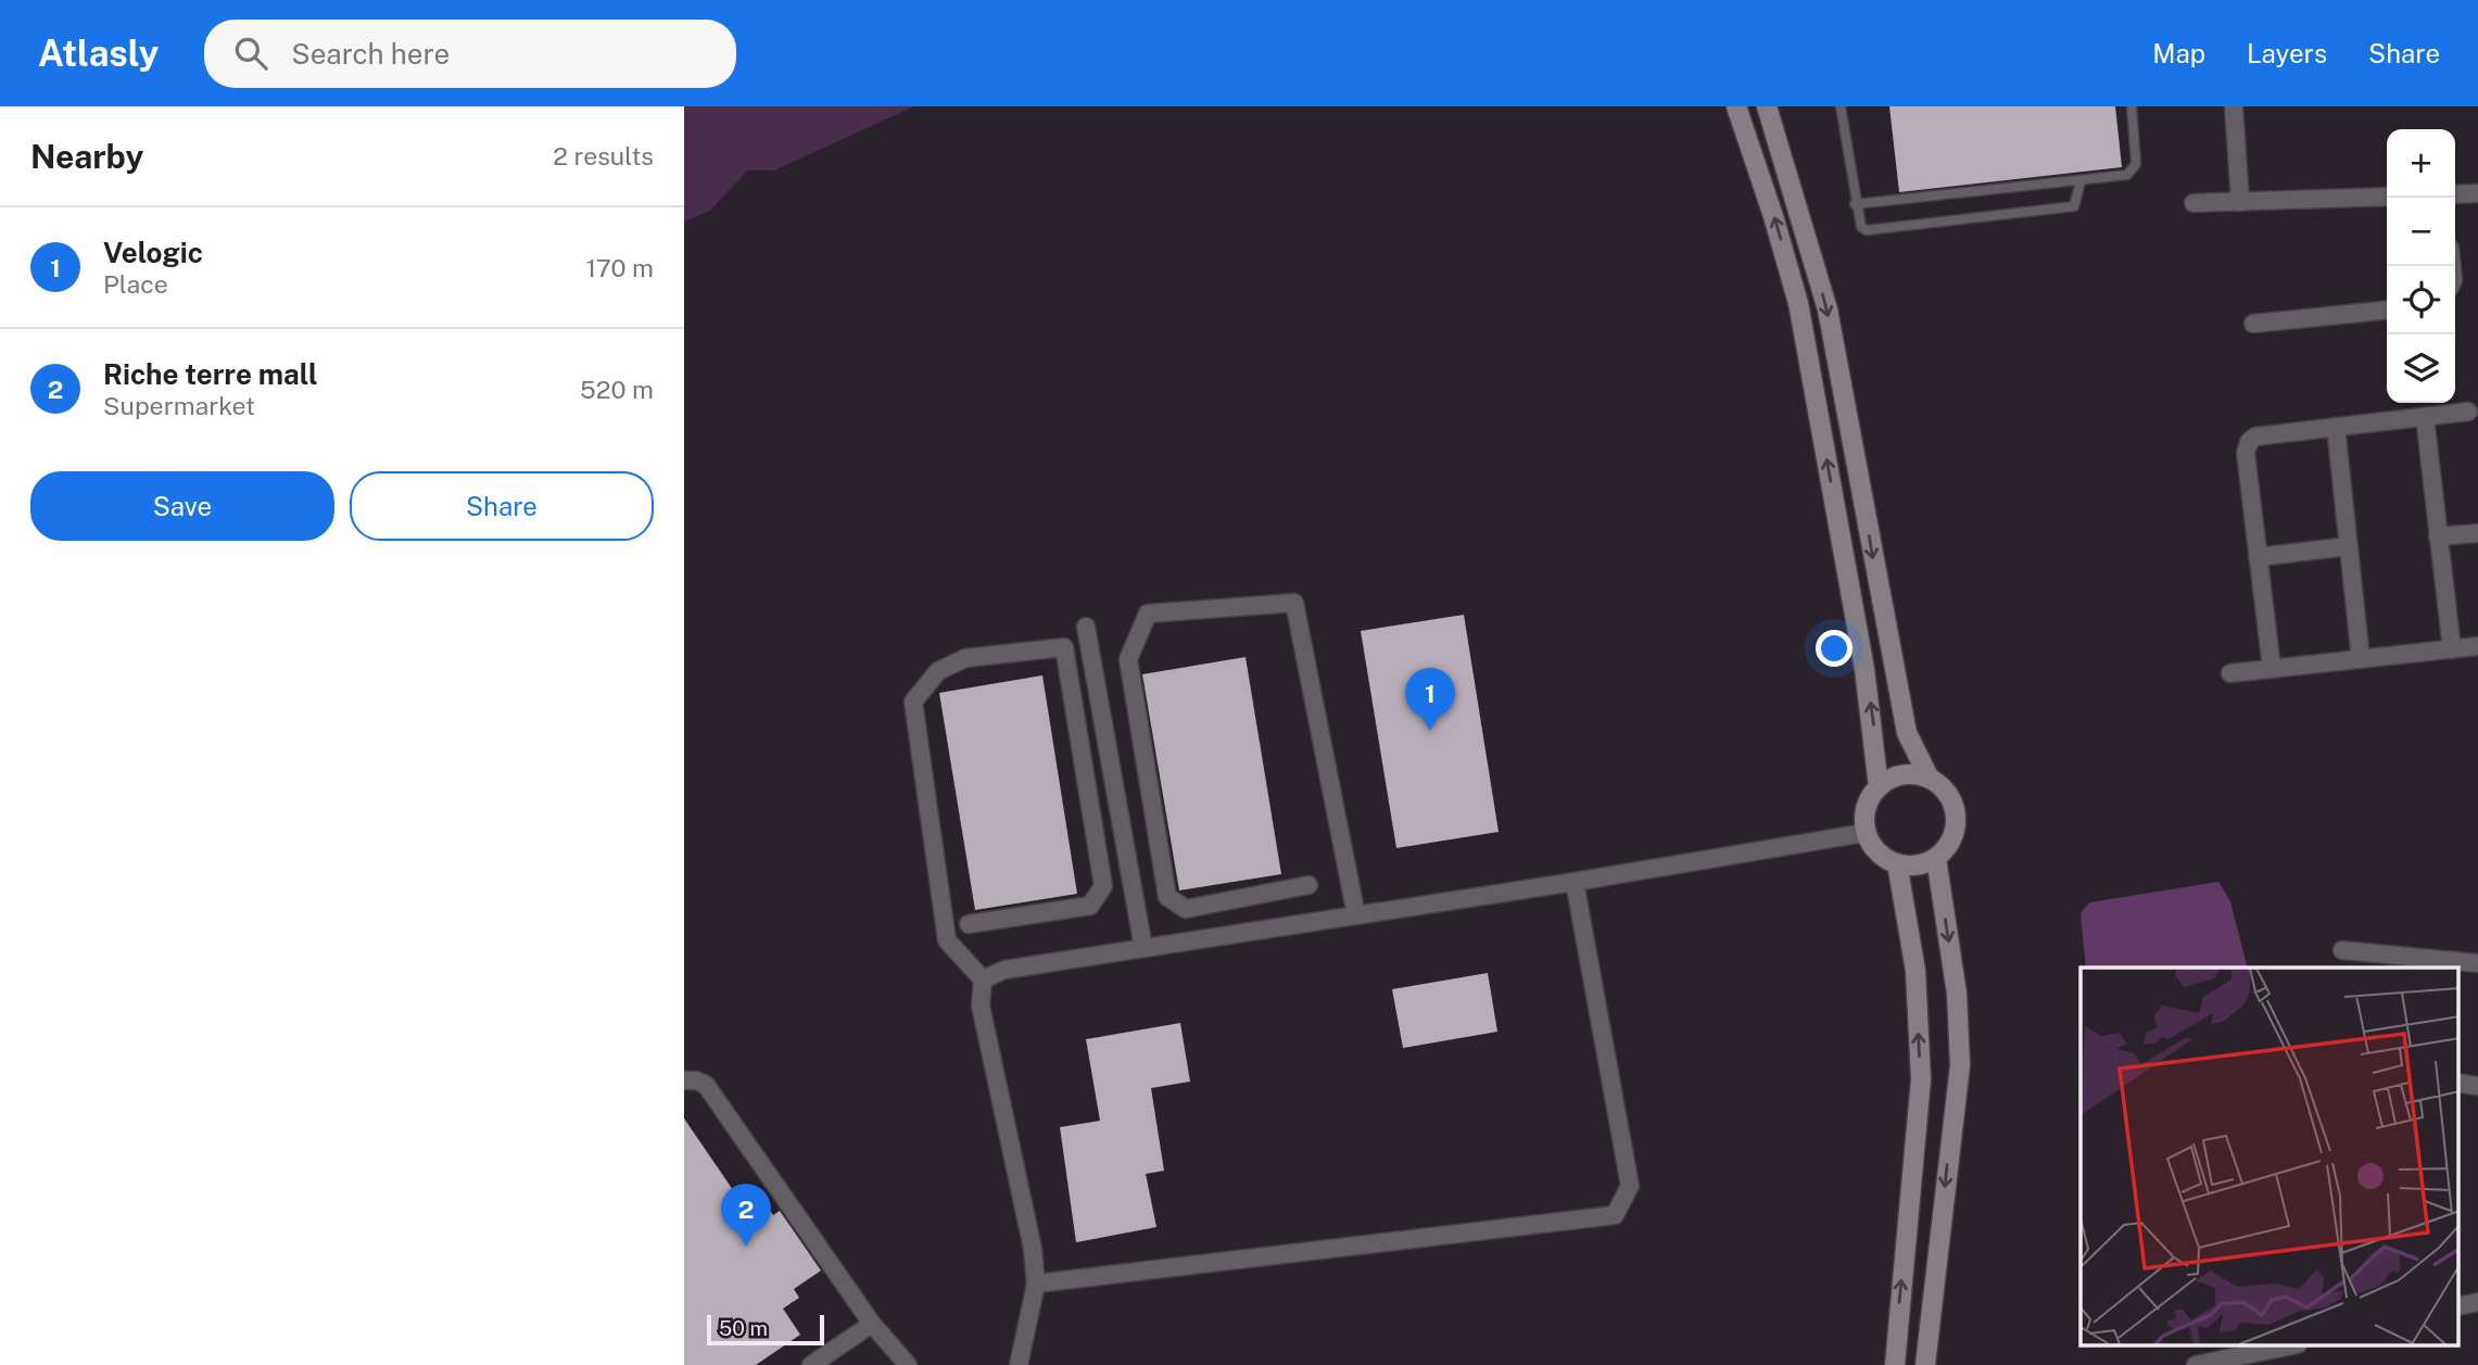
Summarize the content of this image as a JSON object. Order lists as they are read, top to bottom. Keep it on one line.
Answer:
{"scale_bar":"50 m","page":{"header":"Atlasly","search":"Search here","nav":["Map","Layers","Share"],"heading":["Nearby","2 results"],"map_buttons":["+","−"],"list":[{"mark":"1","name":"Velogic","note":"Place","value":"170 m"},{"mark":"2","name":"Riche terre mall","note":"Supermarket","value":"520 m"}],"buttons":["Save","Share"],"pins":["1","2"],"scale":"50 m"}}
